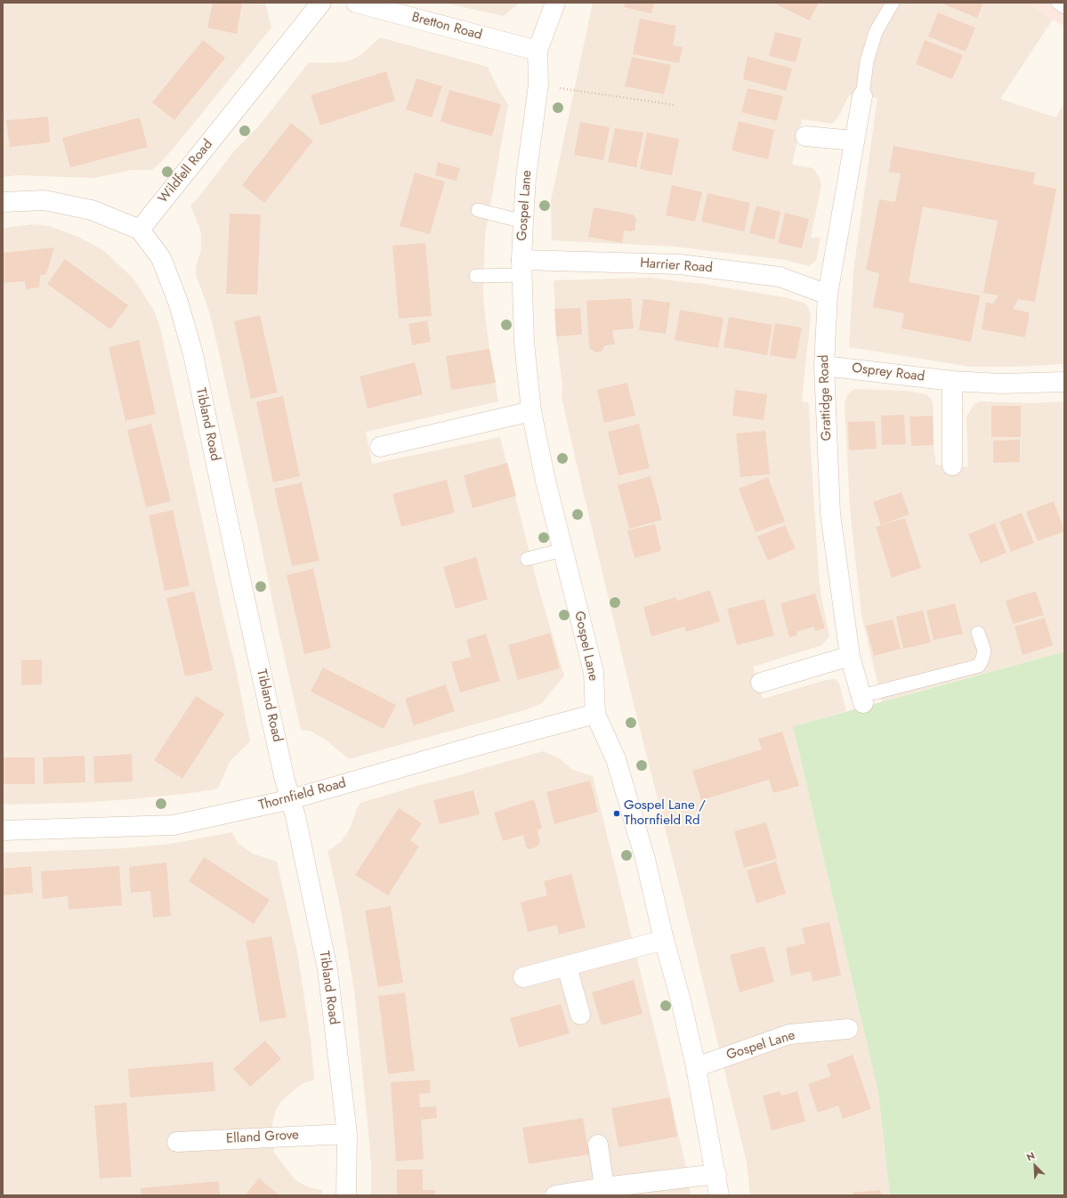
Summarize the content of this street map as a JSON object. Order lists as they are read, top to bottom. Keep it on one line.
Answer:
{"streets":{"street":["Bretton Road","Wildfell Road","Gospel Lane","Harrier Road","Osprey Road","Grattidge Road","Tibland Road","Thornfield Road","Elland Grove"]},"crossings":[["Bretton Road","Gospel Lane"],["Wildfell Road","Tibland Road"],["Gospel Lane","Harrier Road"],["Gospel Lane","Thornfield Road"],["Harrier Road","Grattidge Road"],["Osprey Road","Grattidge Road"],["Tibland Road","Thornfield Road"],["Tibland Road","Elland Grove"]],"places":["Gospel Lane / Thornfield Rd"],"north":"top left"}
